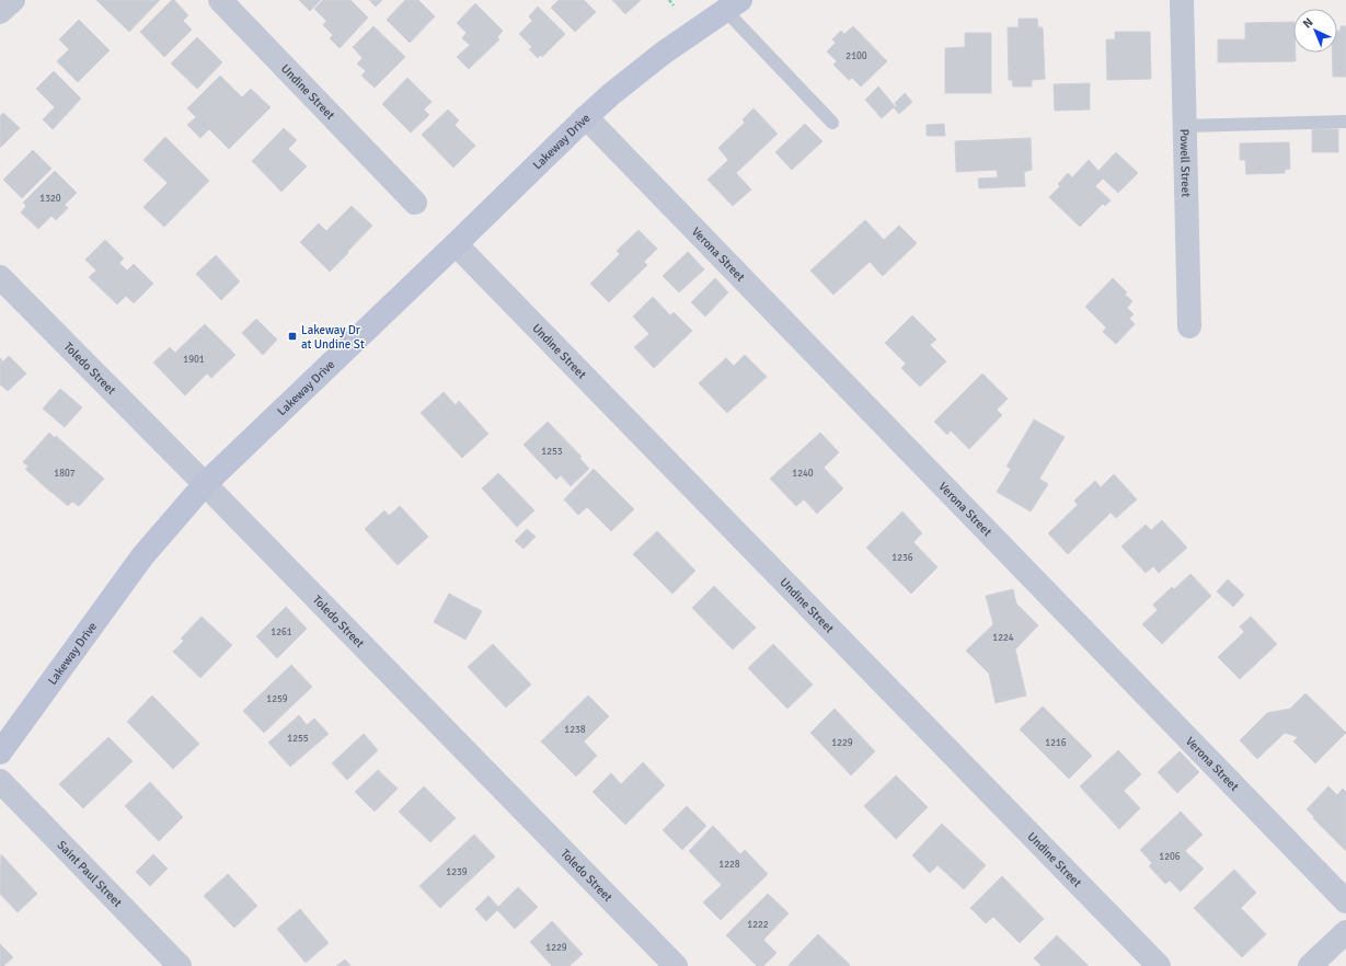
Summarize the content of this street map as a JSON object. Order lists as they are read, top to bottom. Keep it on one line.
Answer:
{"streets":{"main road":["Lakeway Drive"],"street":["Undine Street","Powell Street","Verona Street","Toledo Street","Saint Paul Street"]},"crossings":[["Undine Street","Lakeway Drive"],["Lakeway Drive","Verona Street"],["Lakeway Drive","Toledo Street"]],"places":{"transit":["Lakeway Dr at Undine St"]},"house_numbers":["2100","1320","1901","1253","1807","1240","1236","1261","1224","1259","1238","1255","1229","1216","1206","1228","1239","1222","1229"],"north":"top left"}
